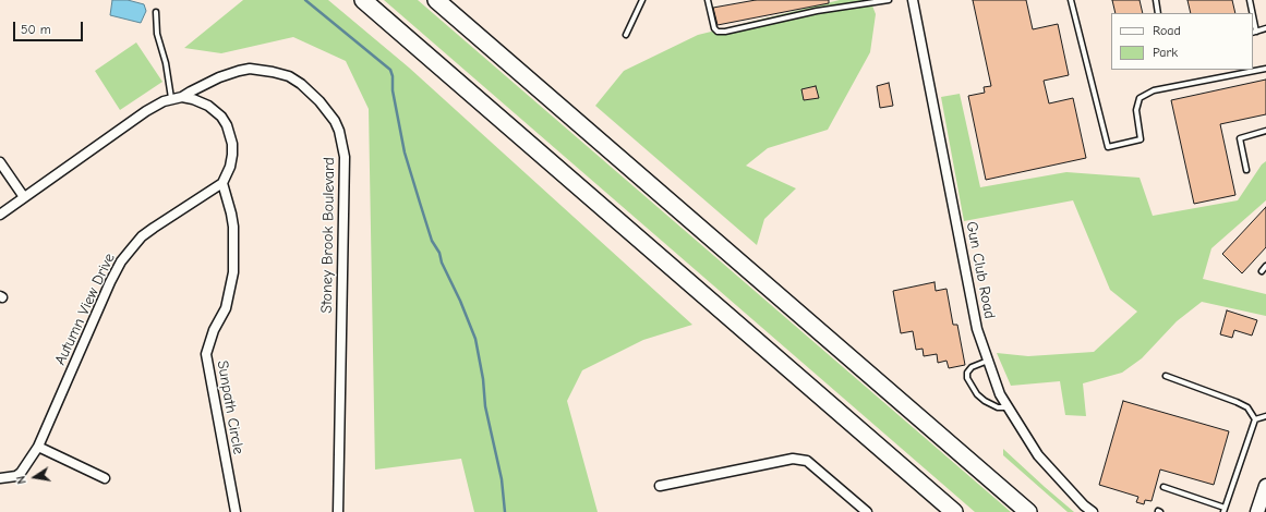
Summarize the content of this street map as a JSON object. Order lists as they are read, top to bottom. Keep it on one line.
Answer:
{"streets":{"street":["Stoney Brook Boulevard","Gun Club Road","Autumn View Drive","Sunpath Circle"]},"crossings":[["Autumn View Drive","Sunpath Circle"]],"legend":["Road","Park"],"scale_bar":"50 m","north":"left"}
